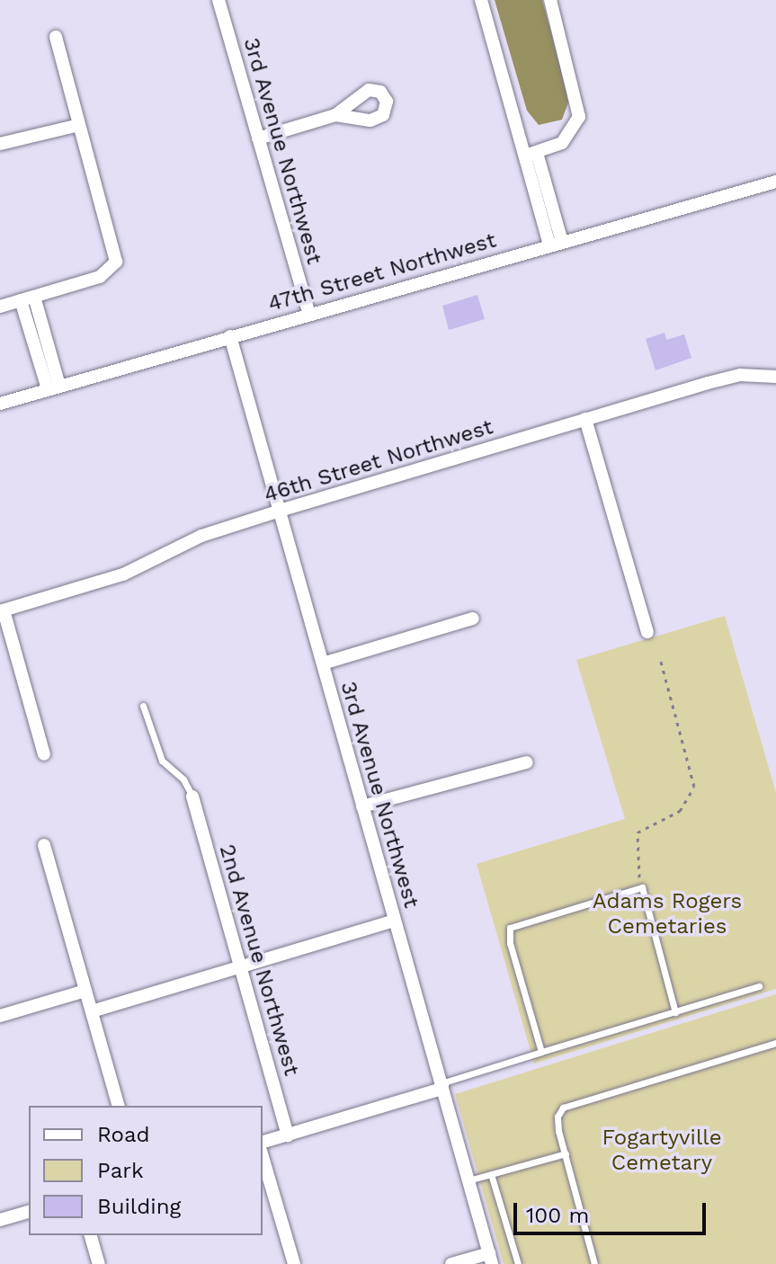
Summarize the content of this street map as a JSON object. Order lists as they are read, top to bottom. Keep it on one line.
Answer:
{"streets":{"street":["3rd Avenue Northwest","47th Street Northwest","46th Street Northwest","2nd Avenue Northwest"]},"crossings":[["3rd Avenue Northwest","47th Street Northwest"],["3rd Avenue Northwest","46th Street Northwest"]],"parks":["Adams Rogers Cemetaries","Fogartyville Cemetary"],"legend":["Road","Park","Building"],"scale_bar":"100 m"}
